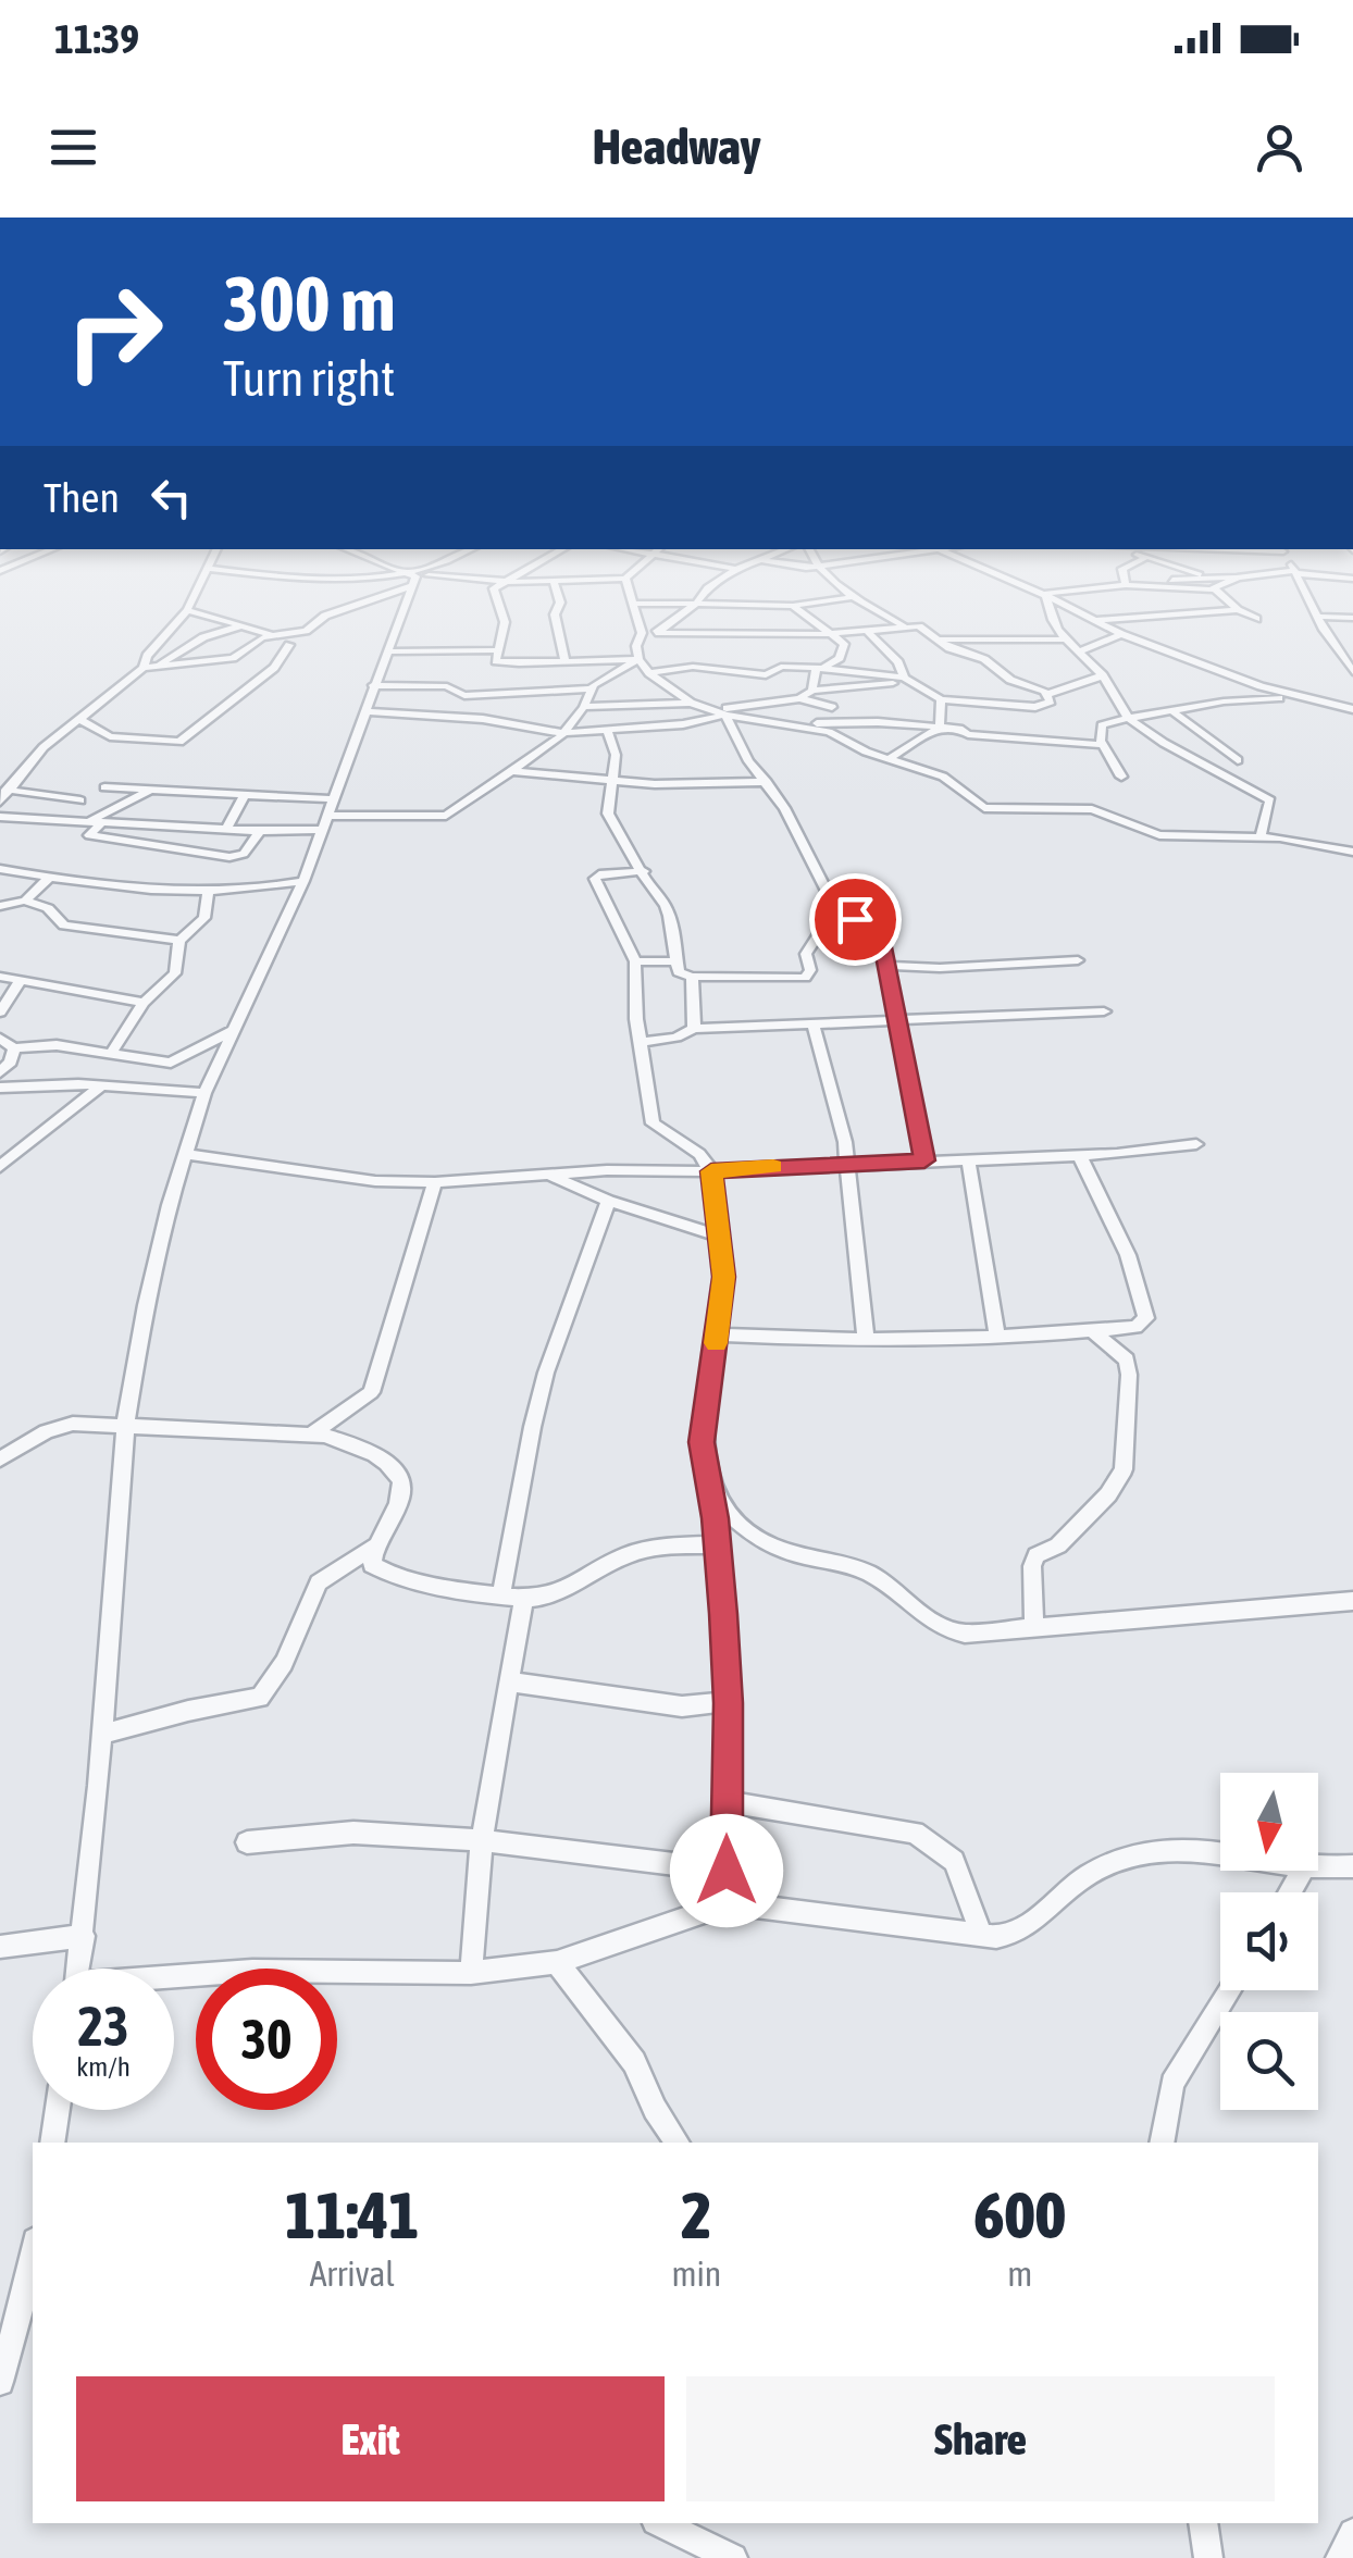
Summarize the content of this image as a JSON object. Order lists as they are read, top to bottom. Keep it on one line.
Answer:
{"north":"bottom","page":{"status":"11:39","header":"Headway","turn":["300 m","Turn right"],"then":"Then","speed":"23 km/h","limit":"30","eta":["11:41","Arrival","2","min","600","m"],"buttons":["Exit","Share"]}}
